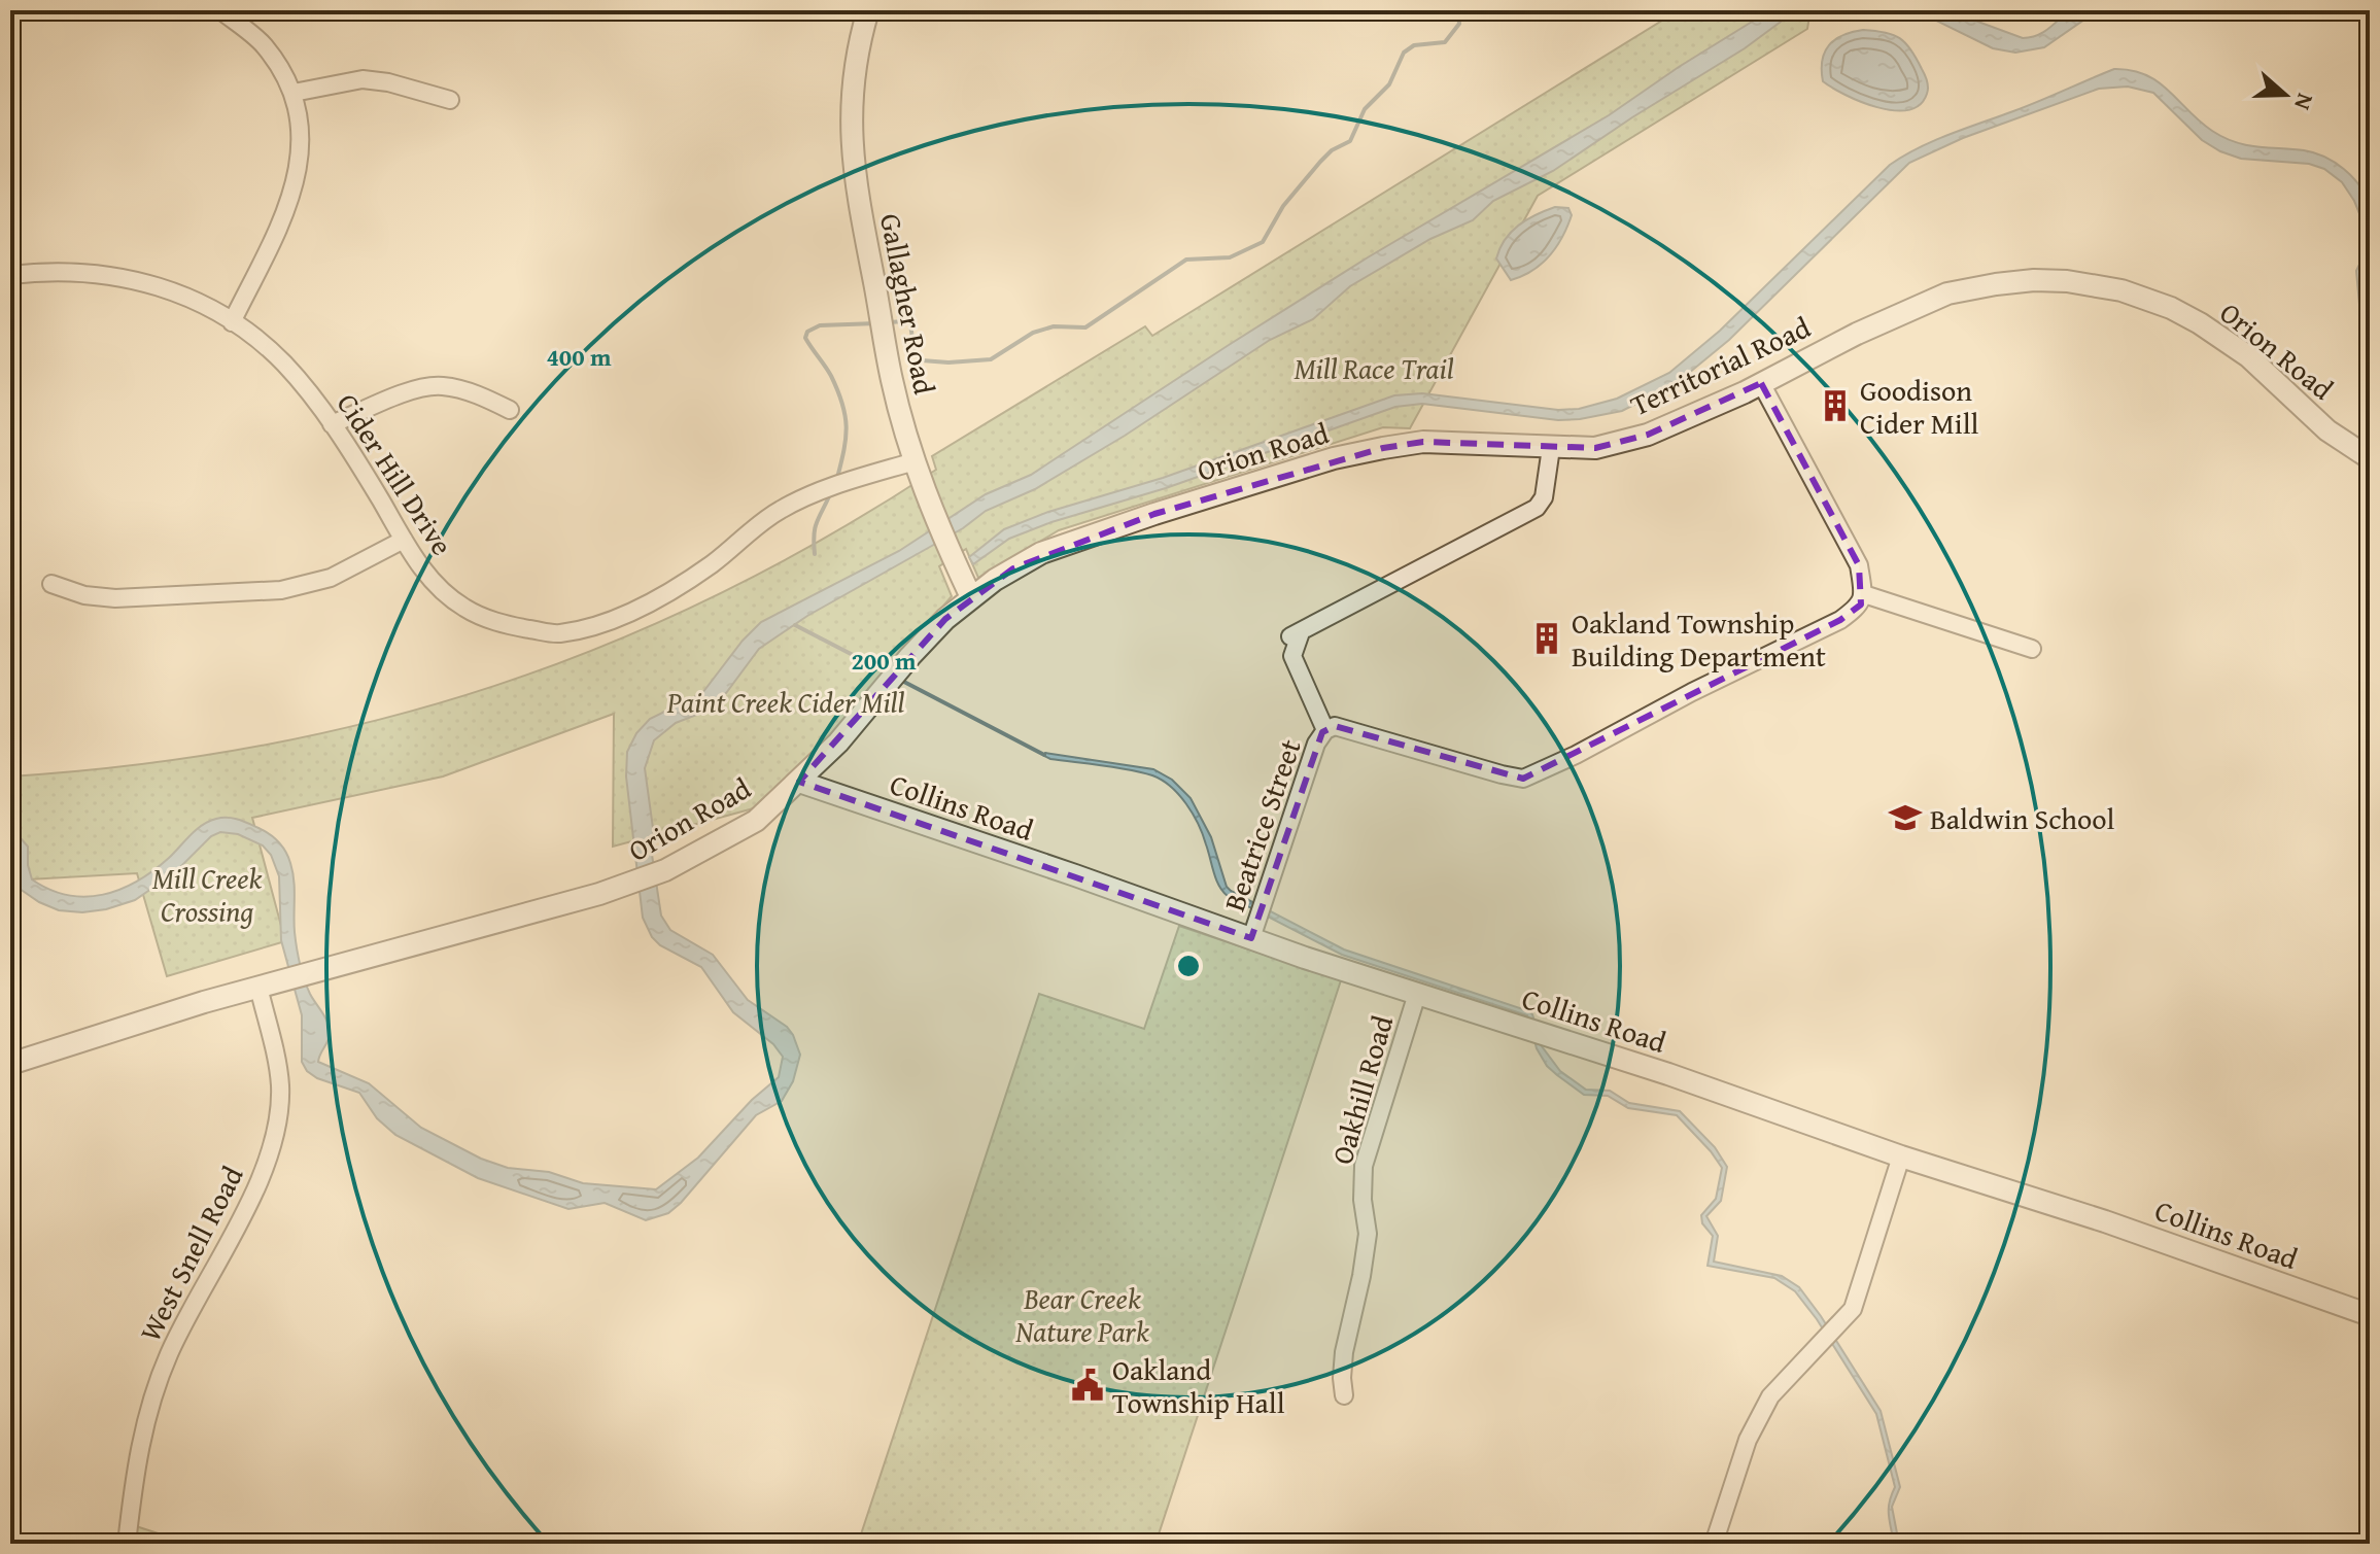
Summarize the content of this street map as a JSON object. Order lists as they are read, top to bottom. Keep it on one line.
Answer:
{"streets":{"street":["Gallagher Road","Orion Road","Territorial Road","Cider Hill Drive","Collins Road","Beatrice Street","Oakhill Road","West Snell Road"]},"crossings":[["Gallagher Road","Orion Road"],["Gallagher Road","Cider Hill Drive"],["Orion Road","Territorial Road"],["Orion Road","Collins Road"],["Orion Road","West Snell Road"],["Collins Road","Beatrice Street"],["Collins Road","Oakhill Road"]],"parks":["Mill Race Trail","Paint Creek Cider Mill","Mill Creek Crossing","Bear Creek Nature Park"],"places":{"building":["Goodison Cider Mill","Oakland Township Building Department"],"school or university":["Baldwin School"],"public building":["Oakland Township Hall"]},"north":"right","rings":["400 m","200 m"]}
